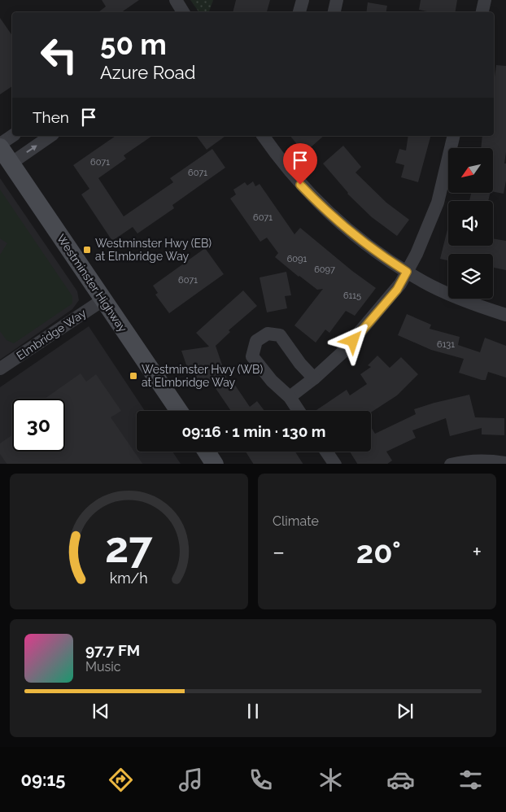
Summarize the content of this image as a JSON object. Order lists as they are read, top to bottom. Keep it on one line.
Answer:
{"streets":{"main road":["Westminster Highway"],"street":["Elmbridge Way"]},"crossings":[["Westminster Highway","Elmbridge Way"]],"places":{"transit":["Westminster Hwy (EB) at Elmbridge Way","Westminster Hwy (WB) at Elmbridge Way"]},"house_numbers":["6071","6071","6071","6091","6097","6071","6115","6131"],"north":"bottom left","page":{"turn":["50 m","Azure Road"],"then":"Then","limit":"30","trip":"09:16 · 1 min · 130 m","tile":"Climate","heat":["−","20°","+"],"song":["97.7 FM","Music"],"tabs":"09:15","gauge":["27","km/h"]}}
